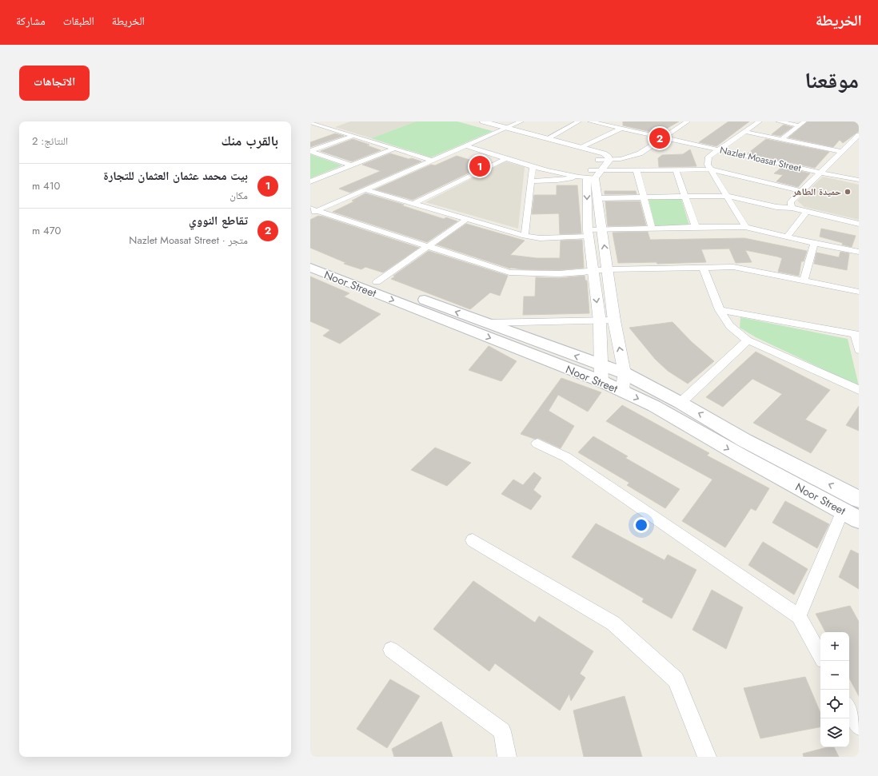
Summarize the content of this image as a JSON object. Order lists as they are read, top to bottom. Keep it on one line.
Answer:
{"streets":{"main road":["Noor Street"],"street":["Nazlet Moasat Street"]},"places":["حميدة الطاهر"],"page":{"header":"الخريطة","nav":["الخريطة","الطبقات","مشاركة"],"title":"موقعنا","buttons":"الاتجاهات","heading":["بالقرب منك","النتائج: 2"],"pins":["2","1"],"list":[{"mark":"1","name":"بيت محمد عثمان العثمان للتجارة","note":"مكان","value":"410 m"},{"mark":"2","name":"تقاطع النووي","note":"متجر · Nazlet Moasat Street","value":"470 m"}],"map_buttons":["+","−"]}}
